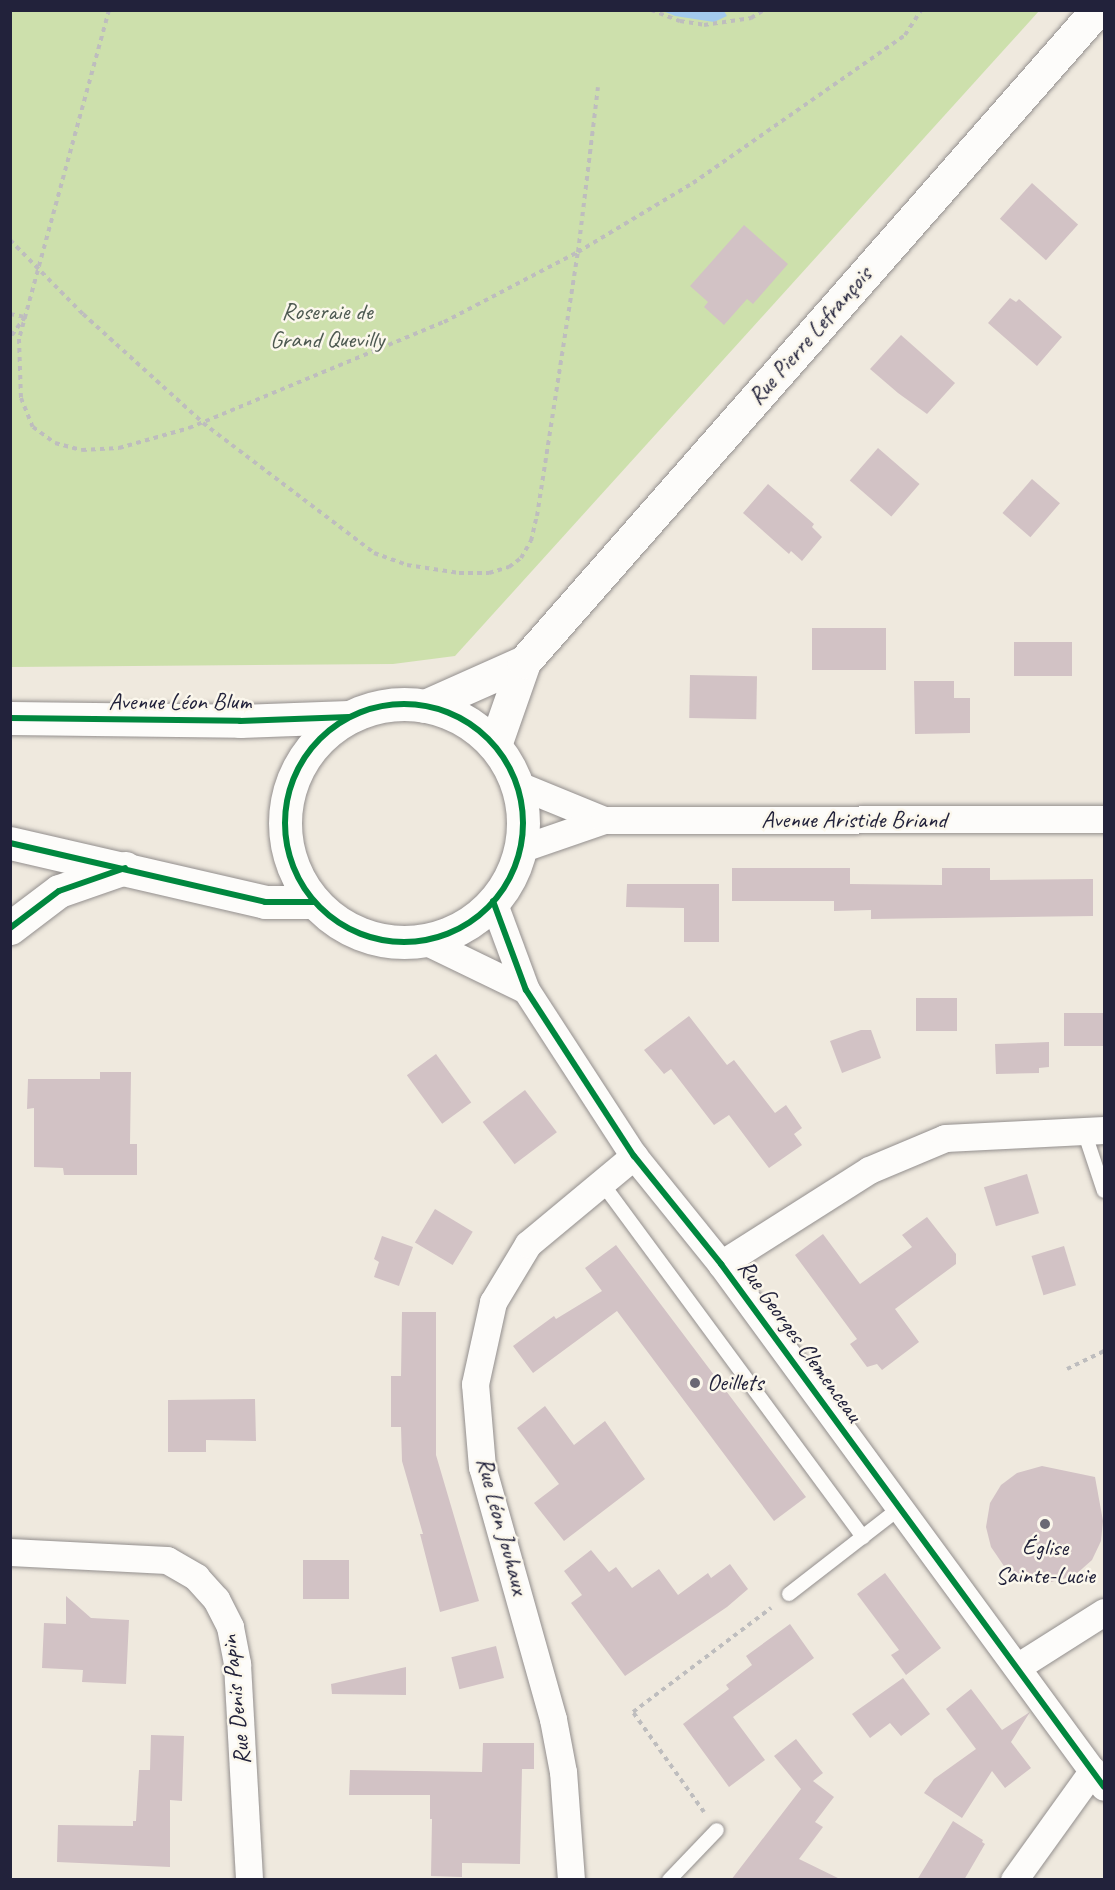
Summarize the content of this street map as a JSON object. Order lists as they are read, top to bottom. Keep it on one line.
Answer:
{"streets":{"street":["Rue Pierre Lefrançois","Avenue Léon Blum","Avenue Aristide Briand","Rue Georges Clemenceau","Rue Léon Jouhaux","Rue Denis Papin"]},"crossings":[["Rue Georges Clemenceau","Rue Léon Jouhaux"]],"parks":["Roseraie de Grand Quevilly"],"places":["Oeillets","Église Sainte-Lucie"]}
